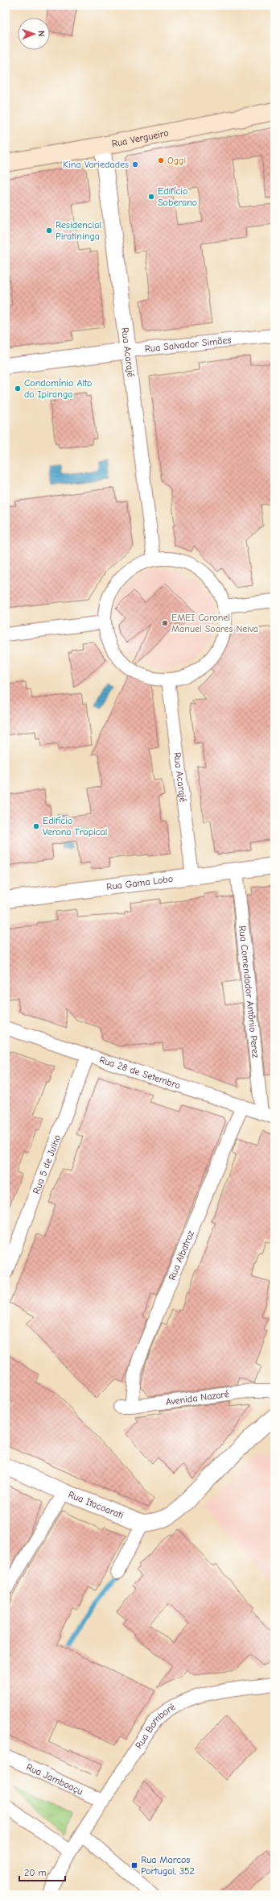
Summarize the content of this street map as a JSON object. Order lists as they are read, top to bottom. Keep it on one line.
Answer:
{"streets":{"main road":["Rua Vergueiro"],"street":["Rua Salvador Simões","Rua Acarajé","Rua Gama Lobo","Rua Comendador Antônio Perez","Rua 28 de Setembro","Rua 5 de Julho","Rua Albatroz","Avenida Nazaré","Rua Itacoarati","Rua Bamboré","Rua Jamboaçu"]},"crossings":[["Rua Vergueiro","Rua Acarajé"],["Rua Salvador Simões","Rua Acarajé"],["Rua Acarajé","Rua Gama Lobo"],["Rua Gama Lobo","Rua Comendador Antônio Perez"],["Rua Comendador Antônio Perez","Rua 28 de Setembro"],["Rua 28 de Setembro","Rua 5 de Julho"],["Rua 28 de Setembro","Rua Albatroz"],["Rua Albatroz","Avenida Nazaré"],["Rua Bamboré","Rua Jamboaçu"]],"places":{"other":["Oggi","Kina Variedades","Edifício Soberano","Residencial Piratininga","Condomínio Alto do Ipiranga","EMEI Coronel Manuel Soares Neiva","Edifício Verona Tropical"],"transit":["Rua Marcos Portugal, 352"]},"scale_bar":"20 m","north":"right"}
